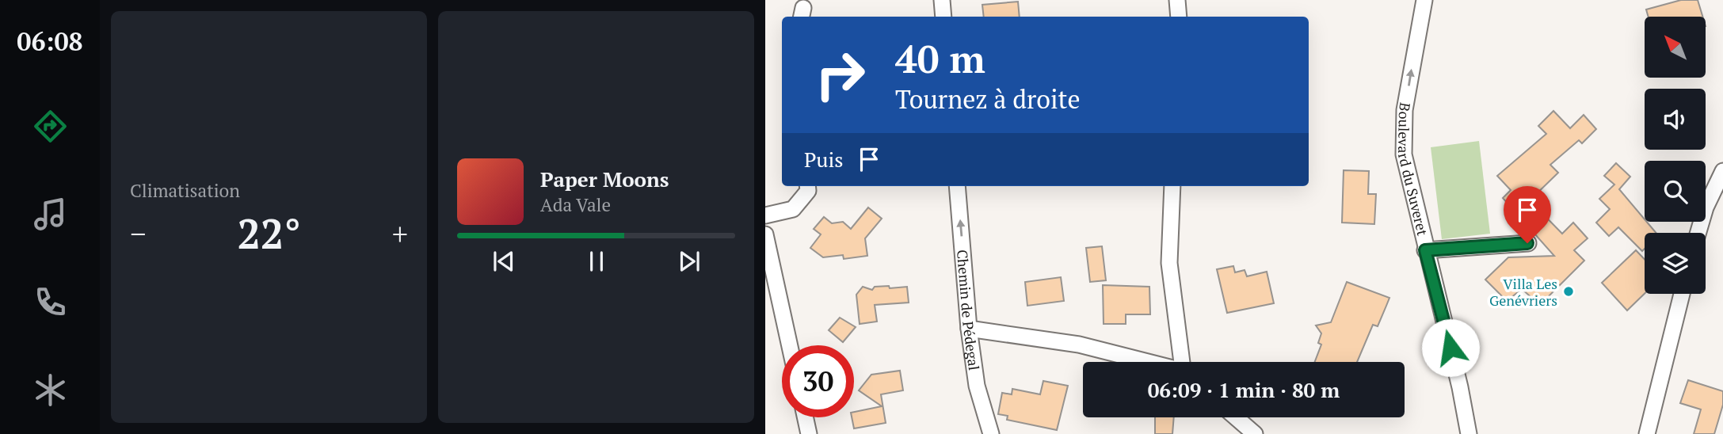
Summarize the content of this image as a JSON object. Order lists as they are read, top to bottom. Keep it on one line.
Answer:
{"streets":{"street":["Boulevard du Suveret","Chemin de Pédegal"]},"one_way":["Boulevard du Suveret","Chemin de Pédegal"],"places":["Villa Les Genévriers"],"north":"top left","page":{"tabs":"06:08","tile":"Climatisation","turn":["40 m","Tournez à droite"],"then":"Puis","song":["Paper Moons","Ada Vale"],"heat":["−","22°","+"],"limit":"30","trip":"06:09 · 1 min · 80 m"}}
